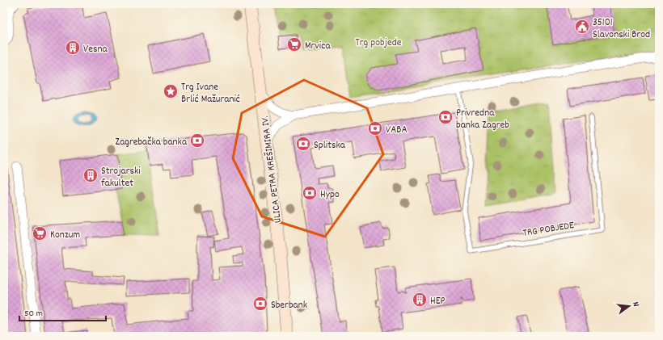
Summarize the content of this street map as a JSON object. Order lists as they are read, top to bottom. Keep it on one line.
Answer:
{"streets":{"main road":["ULICA PETRA KREŠIMIRA IV."],"lane":["TRG POBJEDE"]},"parks":["Trg pobjede"],"places":{"public building":["35101 Slavonski Brod"],"supermarket":["Mrvica","Konzum"],"building":["Vesna","Strojarski fakultet","HEP"],"place":["Trg Ivane Brlić Mažuranić"],"bank":["Privredna banka Zagreb","VABA","Zagrebačka banka","Splitska","Hypo","Sberbank"]},"scale_bar":"50 m","north":"right"}
